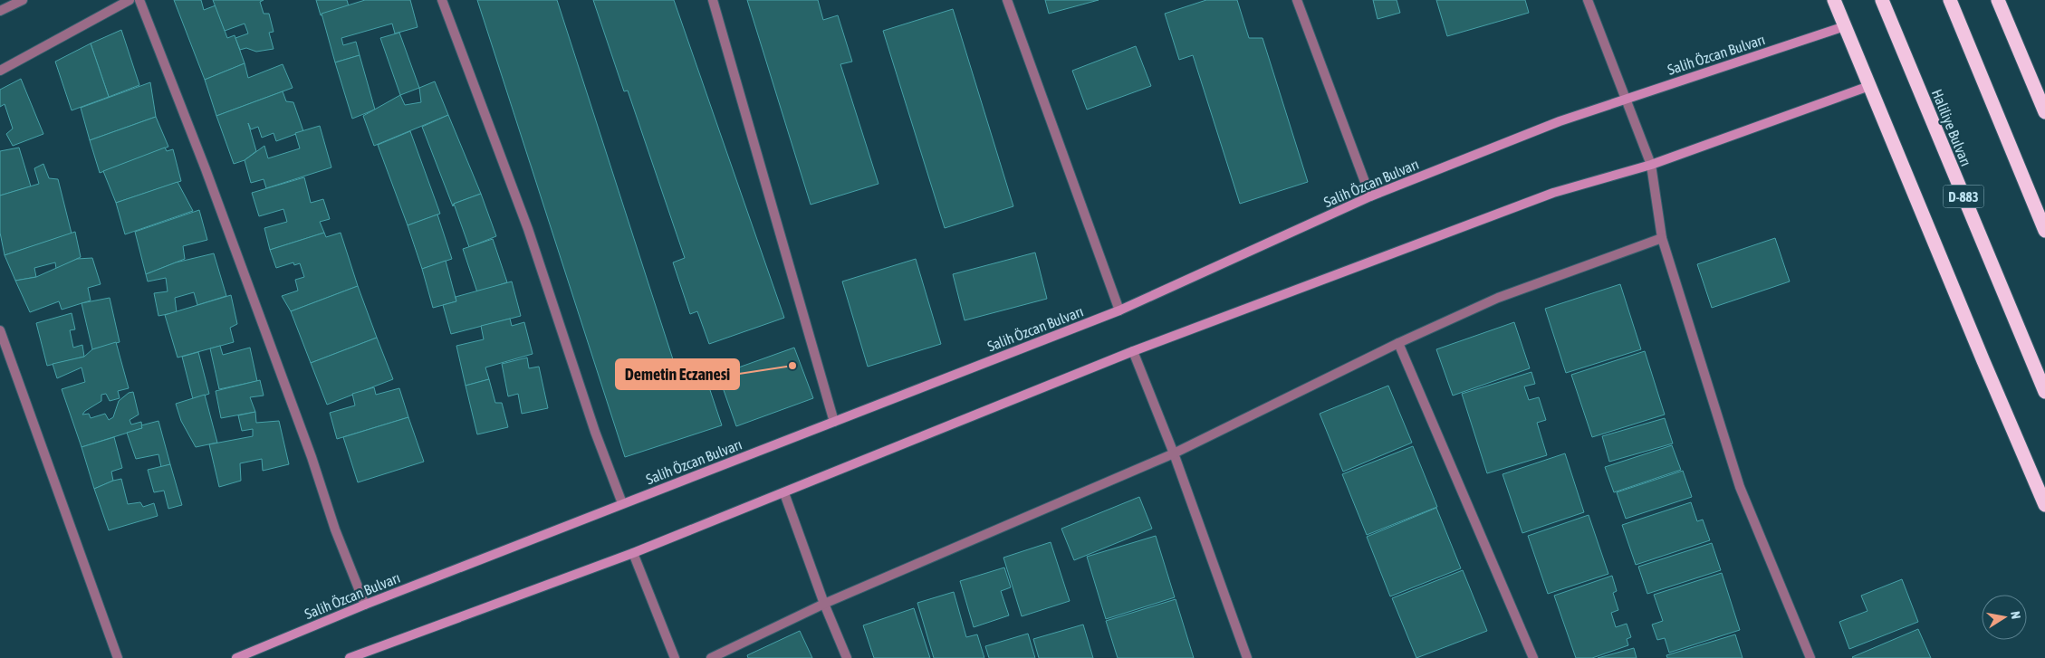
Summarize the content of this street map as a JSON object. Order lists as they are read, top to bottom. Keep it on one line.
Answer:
{"streets":{"highway":["Haliliye Bulvarı","D-883"],"main road":["Salih Özcan Bulvarı"]},"places":["Demetin Eczanesi"],"north":"right"}
